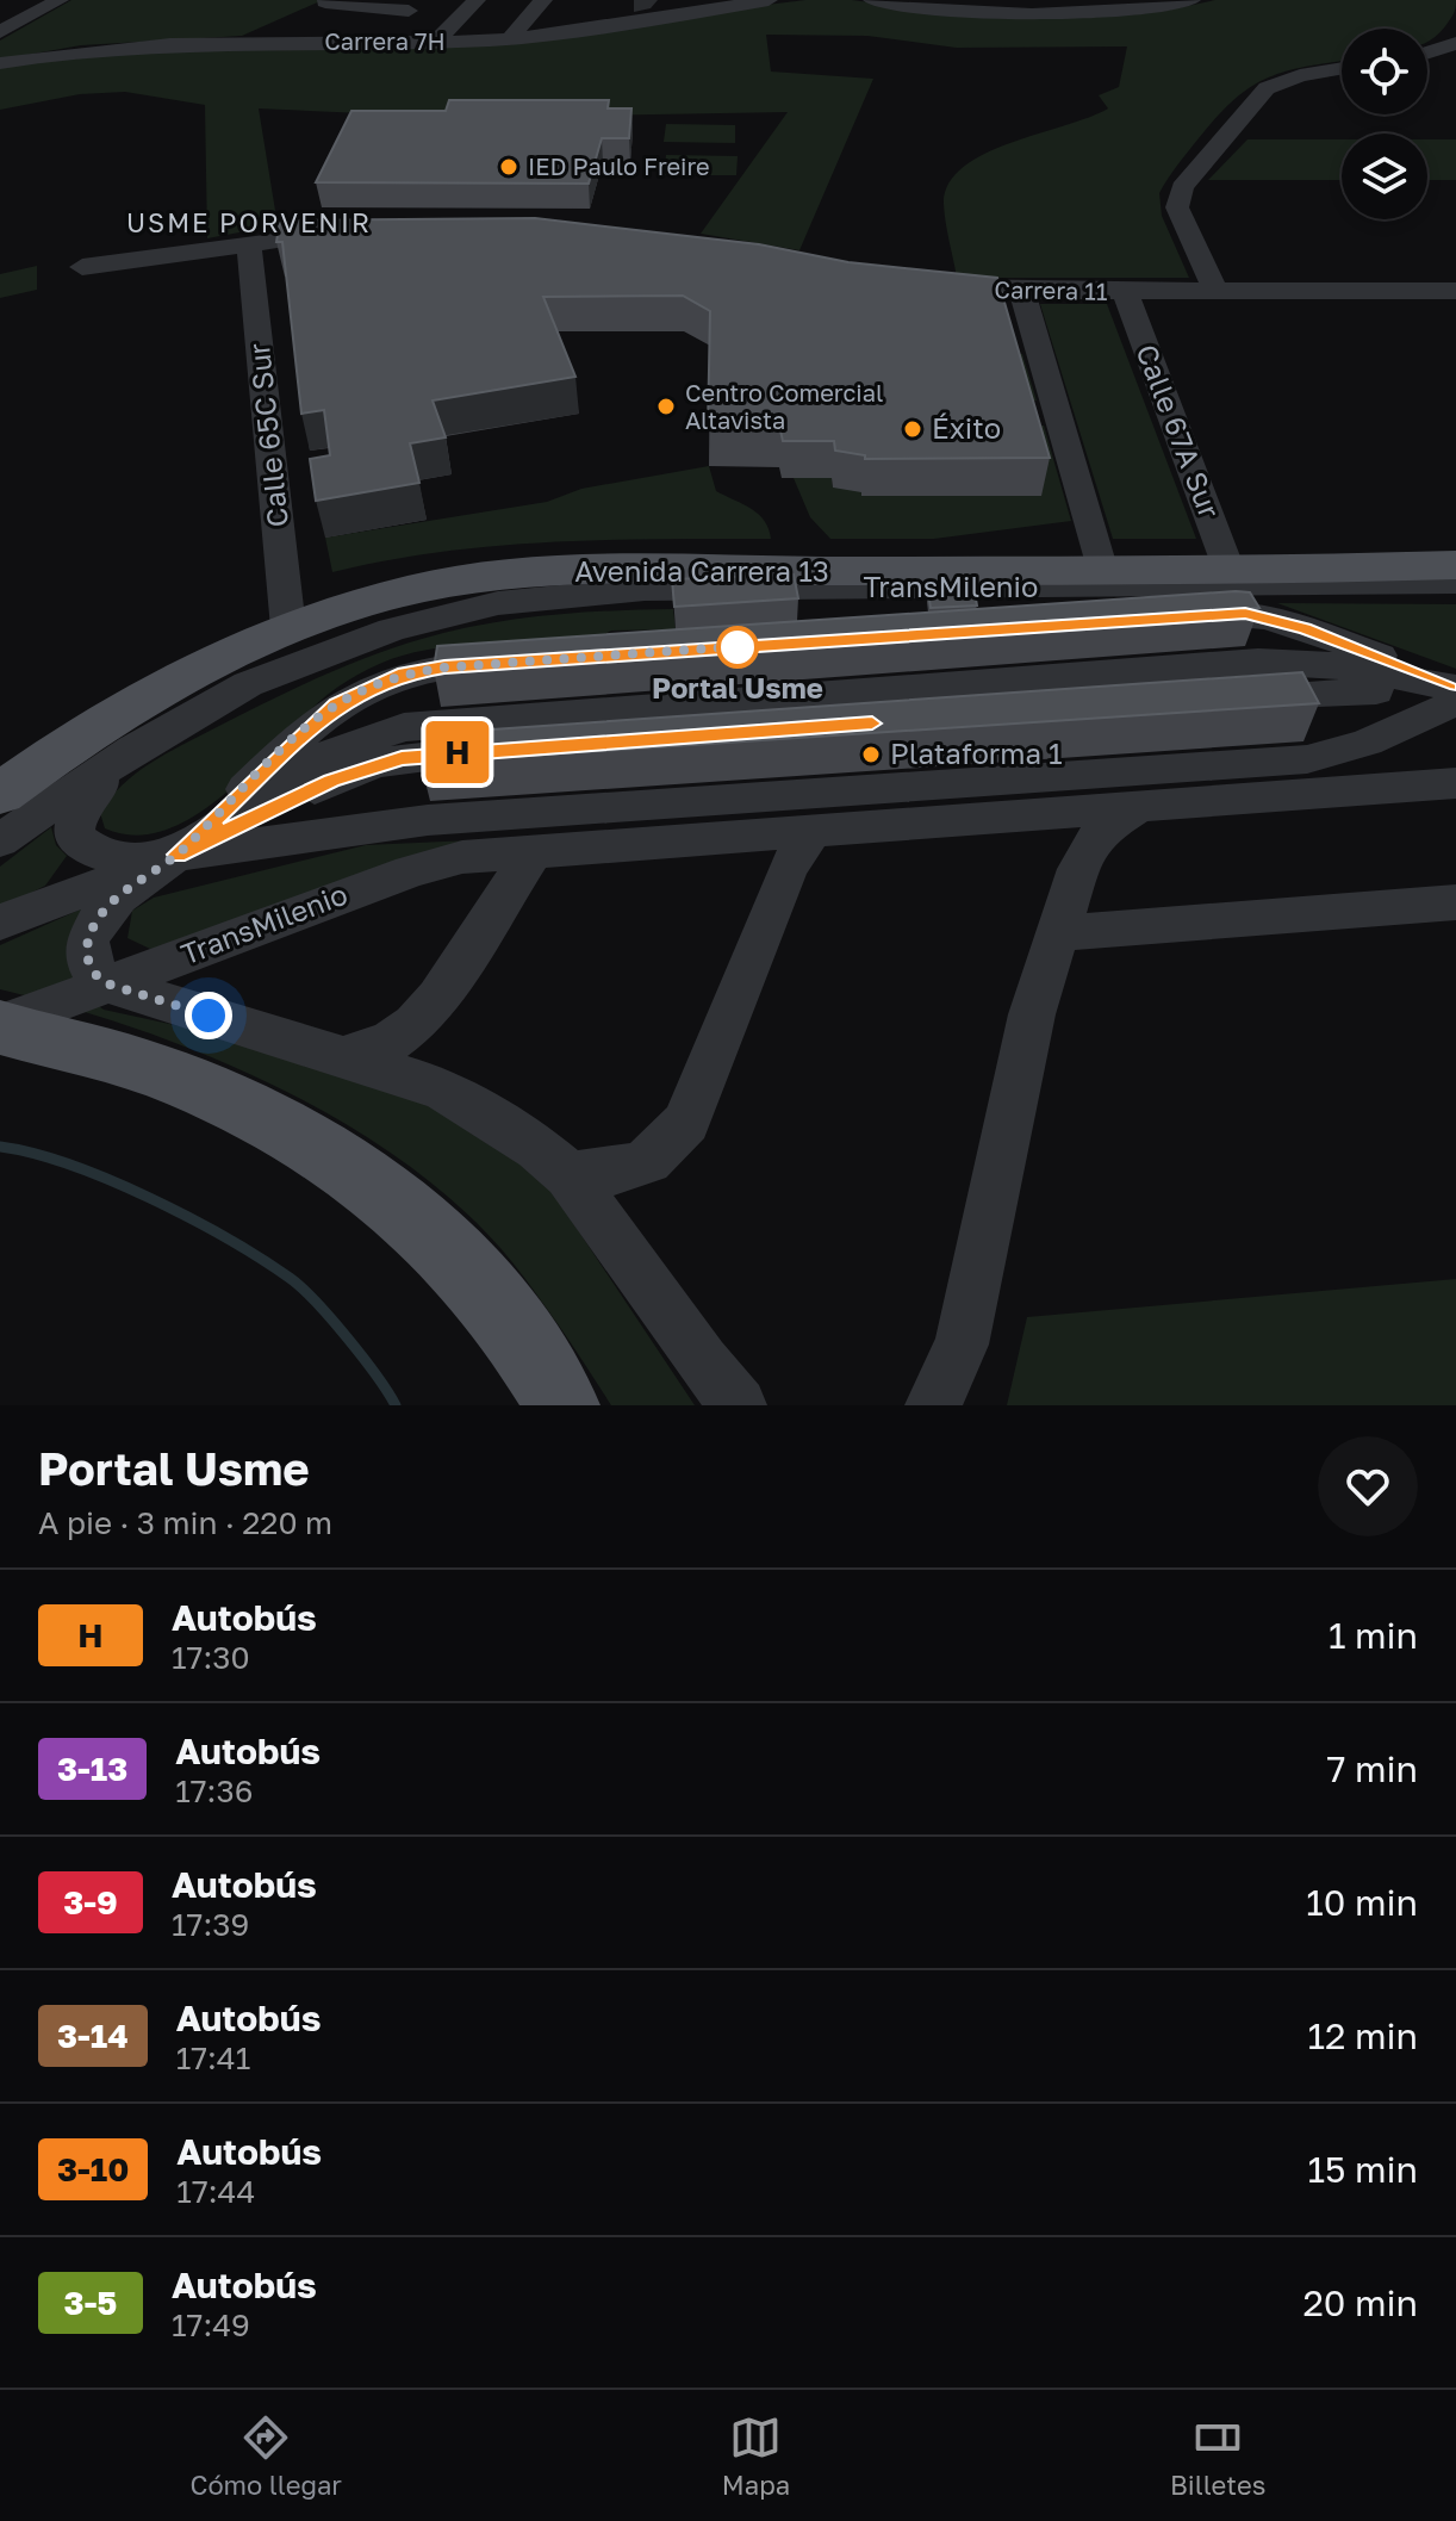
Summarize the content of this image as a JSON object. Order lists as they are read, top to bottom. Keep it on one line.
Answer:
{"streets":{"main road":["Avenida Carrera 13"],"street":["Carrera 7H","Carrera 11","Calle 67A Sur","Calle 65C Sur","TransMilenio"]},"crossings":[["Carrera 11","Calle 67A Sur"],["Calle 67A Sur","Avenida Carrera 13"],["Calle 65C Sur","Avenida Carrera 13"],["Avenida Carrera 13","TransMilenio"]],"districts":["USME PORVENIR"],"places":["IED Paulo Freire","Centro Comercial Altavista","Éxito","Portal Usme","Plataforma 1"],"lines":["bus line H"],"page":{"on_map":"H","heading":["Portal Usme","A pie · 3 min · 220 m"],"list":[{"mark":"H","name":"Autobús","note":"17:30","value":"1 min"},{"mark":"3-13","name":"Autobús","note":"17:36","value":"7 min"},{"mark":"3-9","name":"Autobús","note":"17:39","value":"10 min"},{"mark":"3-14","name":"Autobús","note":"17:41","value":"12 min"},{"mark":"3-10","name":"Autobús","note":"17:44","value":"15 min"},{"mark":"3-5","name":"Autobús","note":"17:49","value":"20 min"}],"tabs":["Cómo llegar","Mapa","Billetes"]}}
